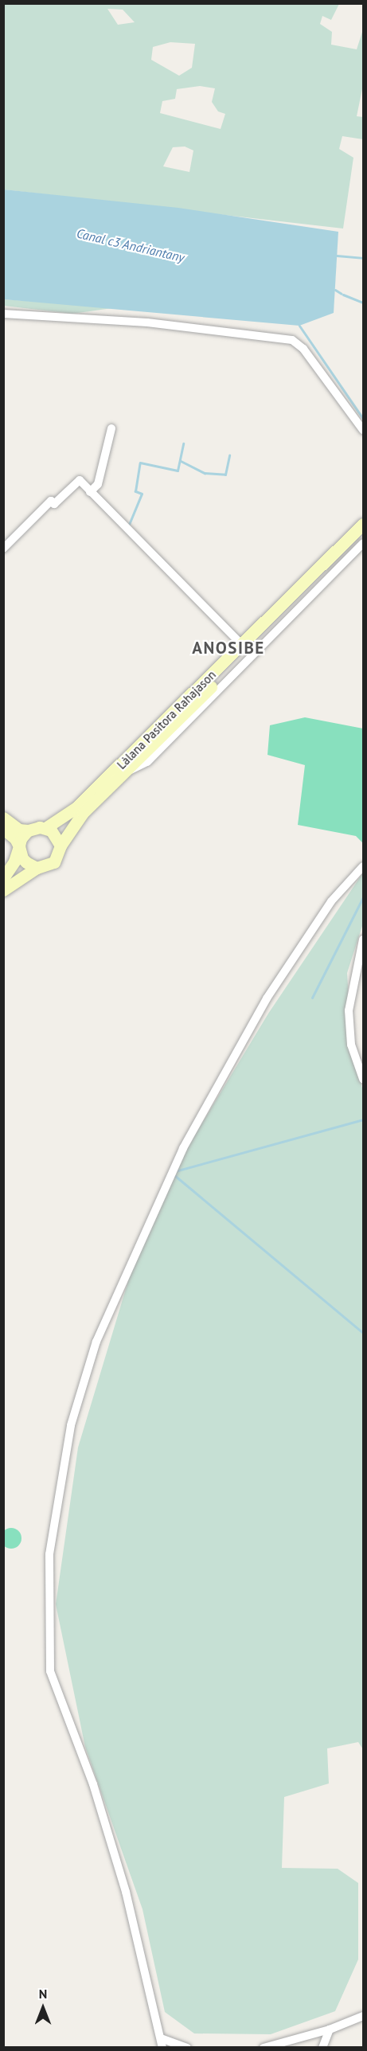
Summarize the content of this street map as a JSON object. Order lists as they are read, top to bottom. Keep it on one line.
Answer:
{"streets":{"main road":["Làlana Pasitora Rahajason"]},"districts":["ANOSIBE"],"water":["Canal c3 Andriantany"],"north":"top"}
